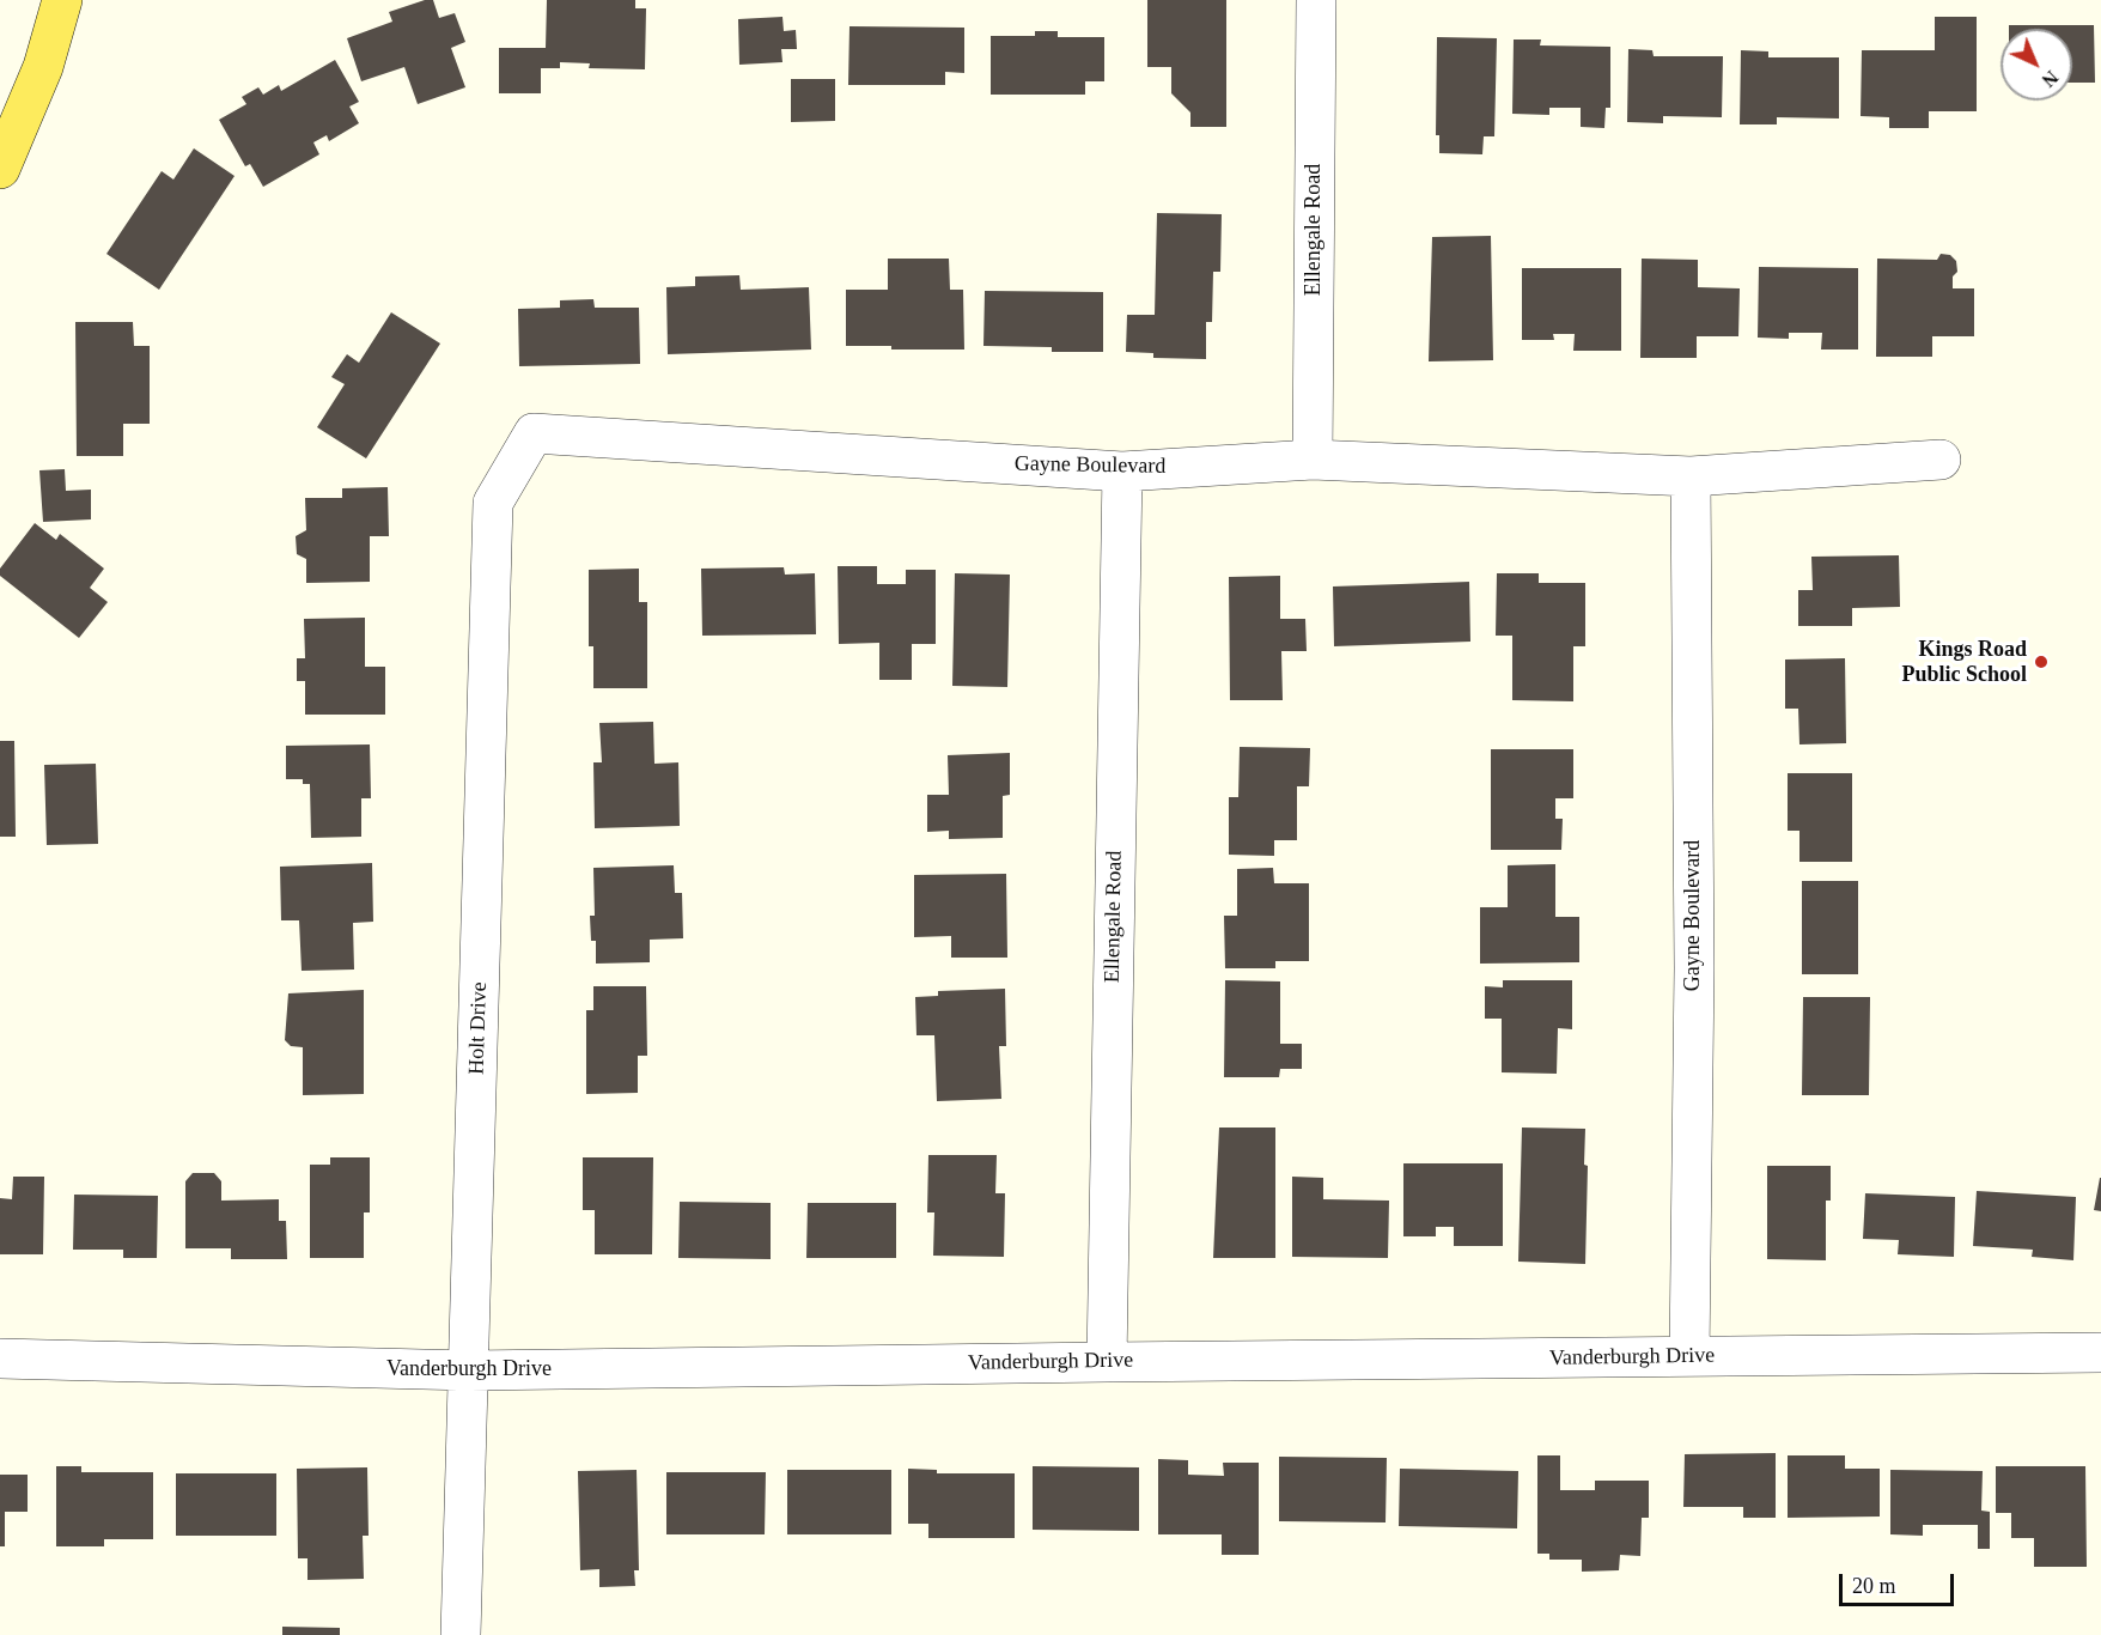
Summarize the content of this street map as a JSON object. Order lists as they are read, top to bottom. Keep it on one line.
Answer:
{"streets":{"street":["Ellengale Road","Gayne Boulevard","Holt Drive","Vanderburgh Drive"]},"crossings":[["Ellengale Road","Gayne Boulevard"],["Ellengale Road","Vanderburgh Drive"],["Gayne Boulevard","Holt Drive"],["Gayne Boulevard","Vanderburgh Drive"],["Holt Drive","Vanderburgh Drive"]],"places":["Kings Road Public School"],"scale_bar":"20 m","north":"bottom right"}
